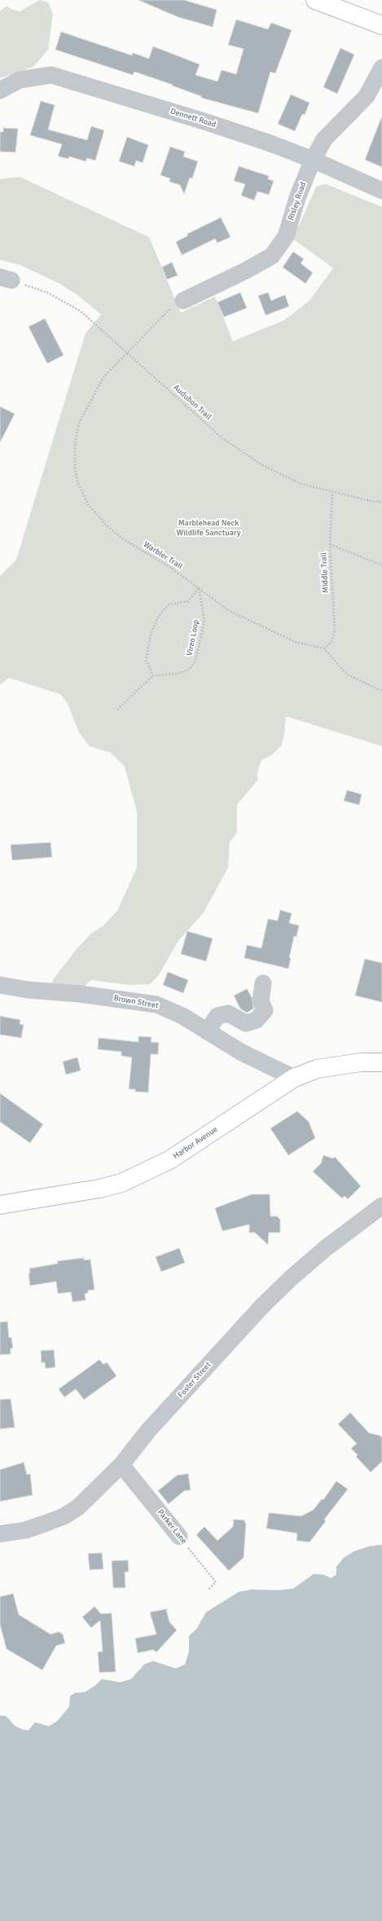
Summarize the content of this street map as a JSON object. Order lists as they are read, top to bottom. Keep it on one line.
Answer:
{"streets":{"main road":["Harbor Avenue"],"street":["Dennett Road","Risley Road","Brown Street","Foster Street","Parker Lane"],"path":["Audubon Trail","Warbler Trail","Middle Trail","Vireo Loop"]},"crossings":[["Dennett Road","Risley Road"],["Risley Road","Warbler Trail"],["Audubon Trail","Warbler Trail"],["Audubon Trail","Middle Trail"],["Warbler Trail","Middle Trail"],["Warbler Trail","Vireo Loop"],["Brown Street","Harbor Avenue"],["Foster Street","Parker Lane"]],"parks":["Marblehead Neck Wildlife Sanctuary"]}
